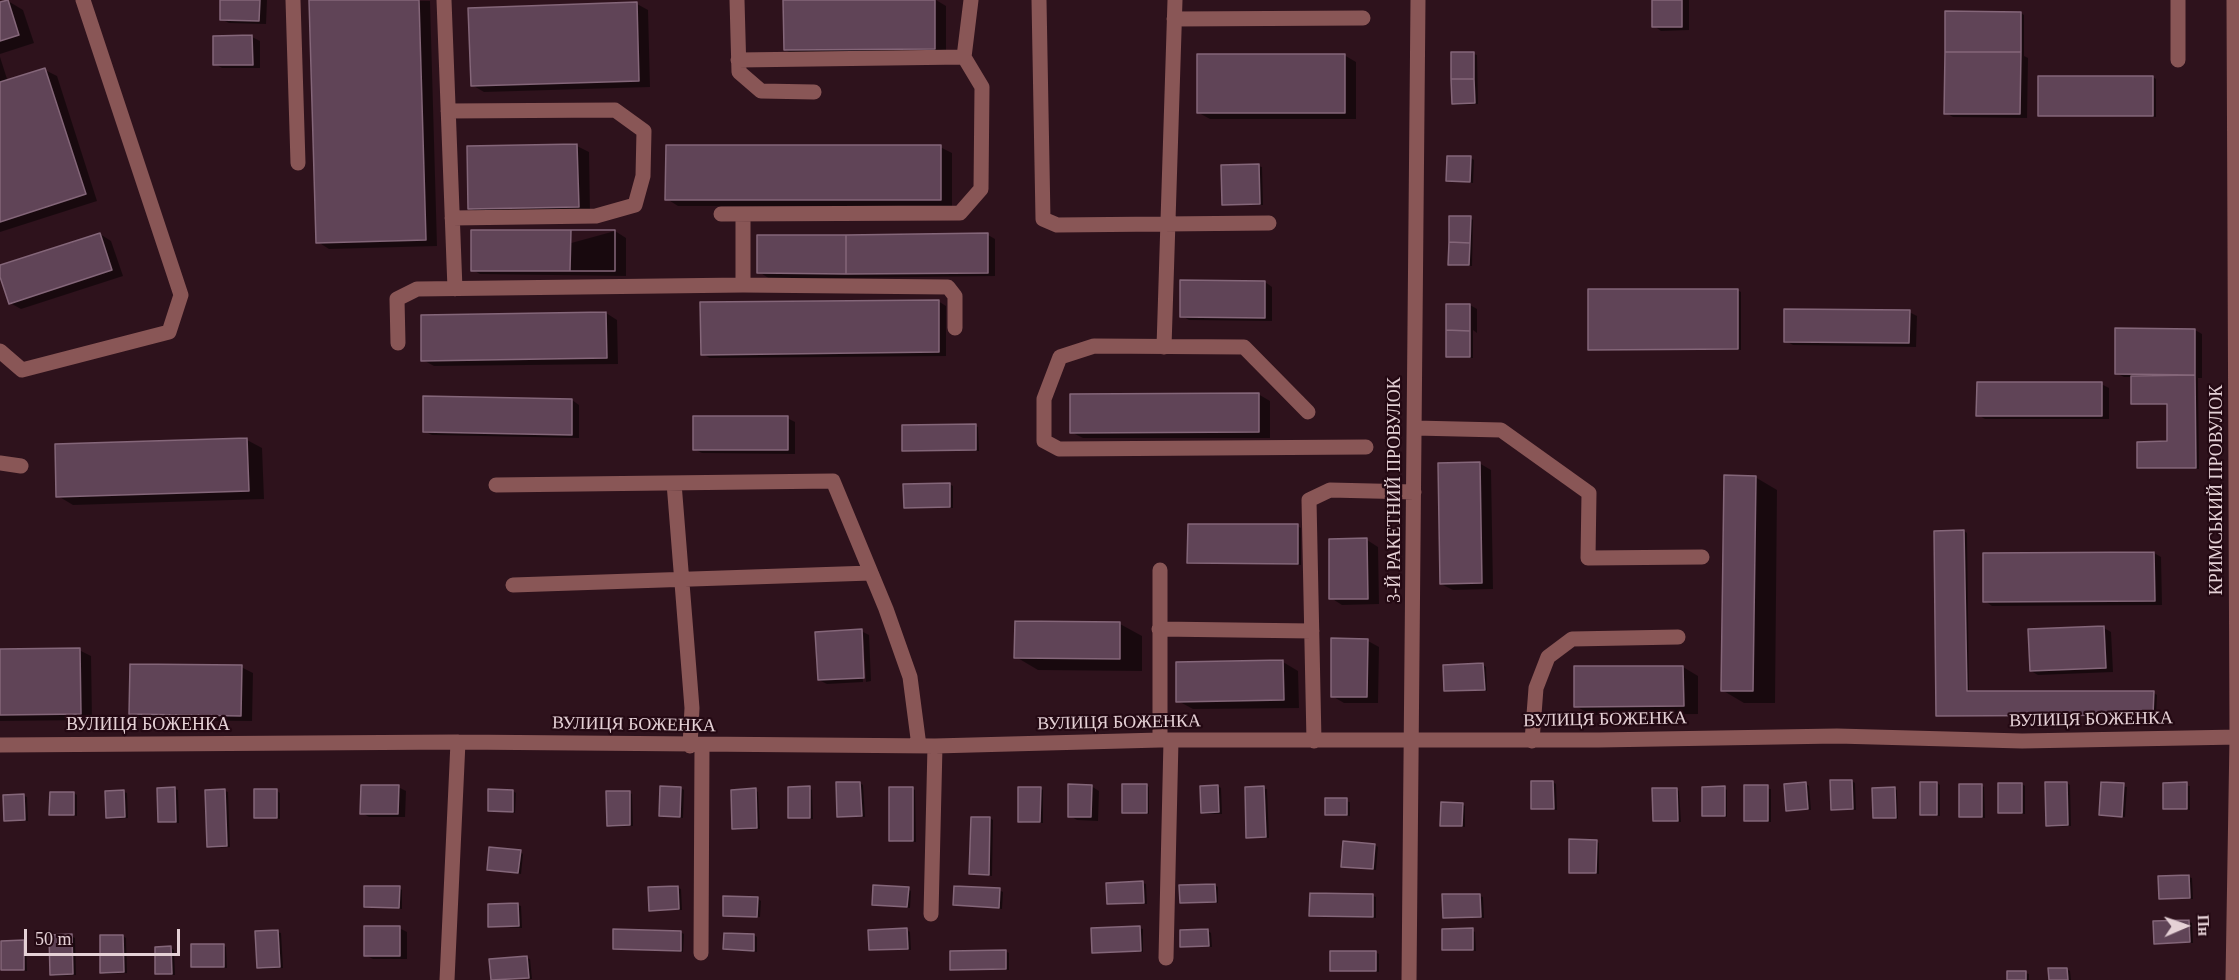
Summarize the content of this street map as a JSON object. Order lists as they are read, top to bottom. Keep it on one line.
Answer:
{"streets":{"street":["3-Й РАКЕТНИЙ ПРОВУЛОК","КРИМСЬКИЙ ПРОВУЛОК","ВУЛИЦЯ БОЖЕНКА"]},"crossings":[["3-Й РАКЕТНИЙ ПРОВУЛОК","ВУЛИЦЯ БОЖЕНКА"],["КРИМСЬКИЙ ПРОВУЛОК","ВУЛИЦЯ БОЖЕНКА"]],"scale_bar":"50 m","north":"right"}
